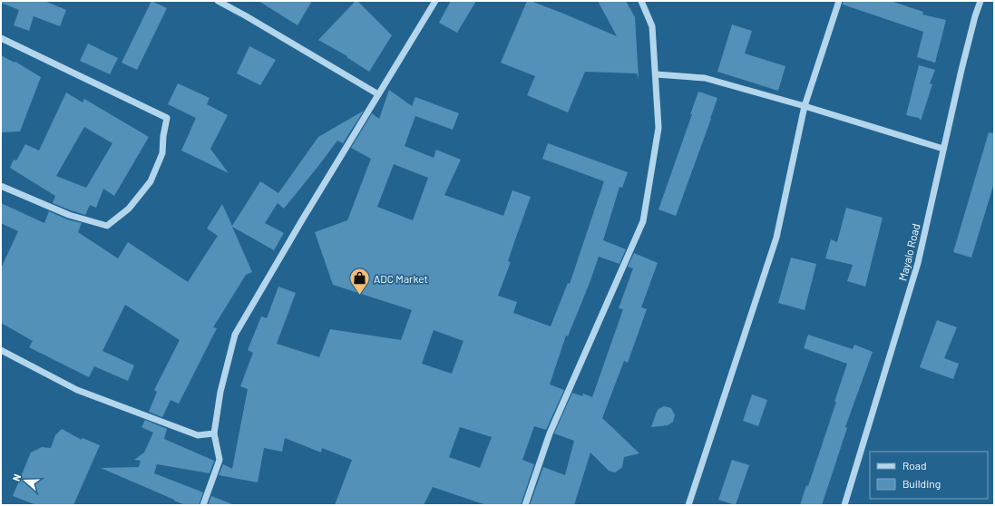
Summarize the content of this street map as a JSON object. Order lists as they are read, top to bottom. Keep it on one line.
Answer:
{"streets":{"street":["Mayalo Road"]},"places":{"shop":["ADC Market"]},"legend":["Road","Building"],"north":"left"}
